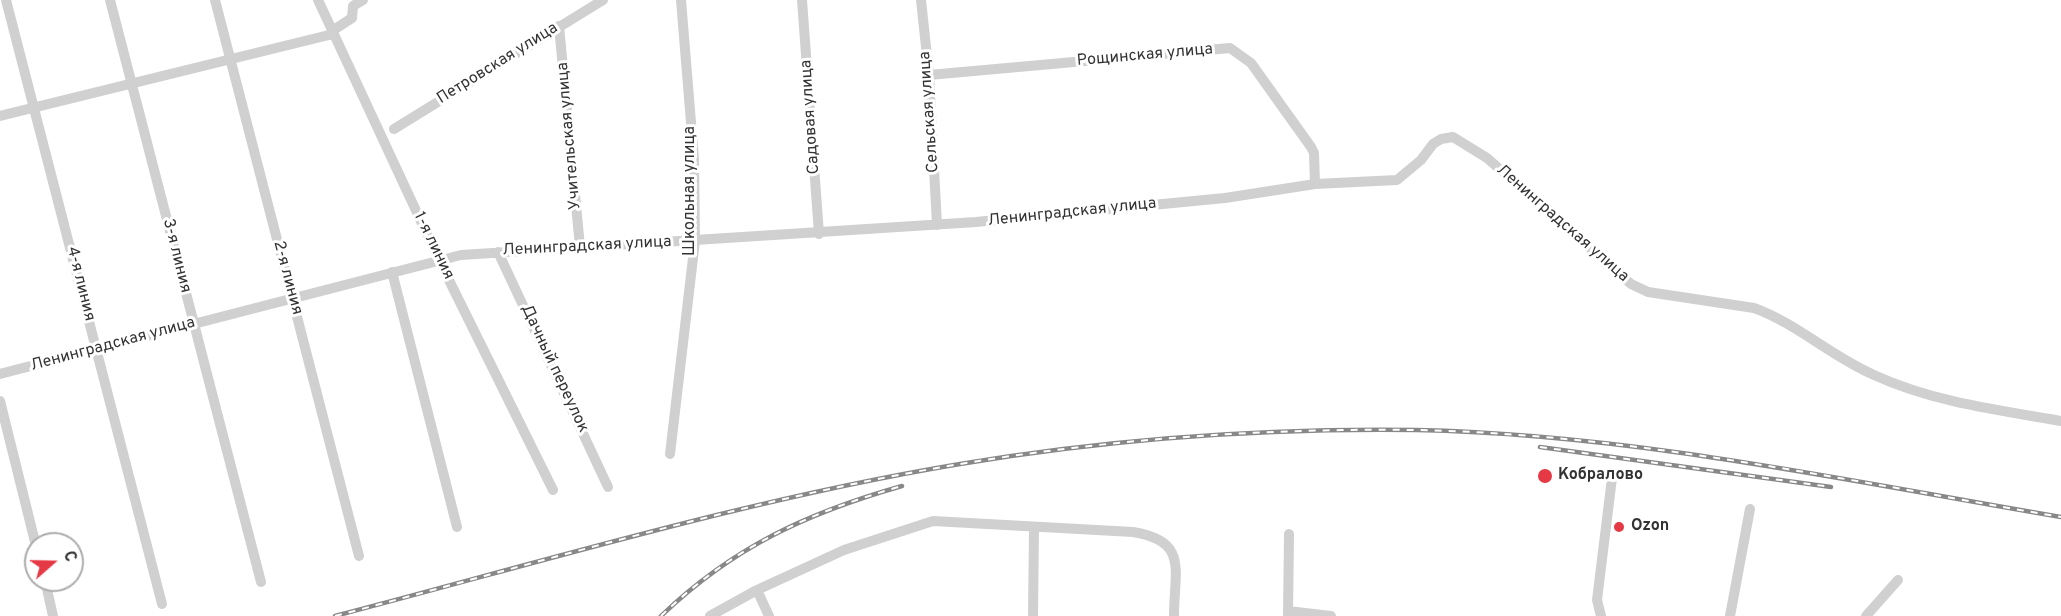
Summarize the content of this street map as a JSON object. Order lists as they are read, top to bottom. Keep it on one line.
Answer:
{"streets":{"street":["Рощинская улица","Петровская улица","Сельская улица","Садовая улица","Учительская улица","Школьная улица","Ленинградская улица","1-я линия","3-я линия","2-я линия","4-я линия","Дачный переулок"]},"crossings":[["Рощинская улица","Сельская улица"],["Рощинская улица","Ленинградская улица"],["Петровская улица","Учительская улица"],["Сельская улица","Ленинградская улица"],["Садовая улица","Ленинградская улица"],["Учительская улица","Ленинградская улица"],["Школьная улица","Ленинградская улица"],["Ленинградская улица","1-я линия"],["Ленинградская улица","3-я линия"],["Ленинградская улица","2-я линия"],["Ленинградская улица","4-я линия"],["Ленинградская улица","Дачный переулок"]],"places":["Кобралово","Ozon"],"north":"right"}
